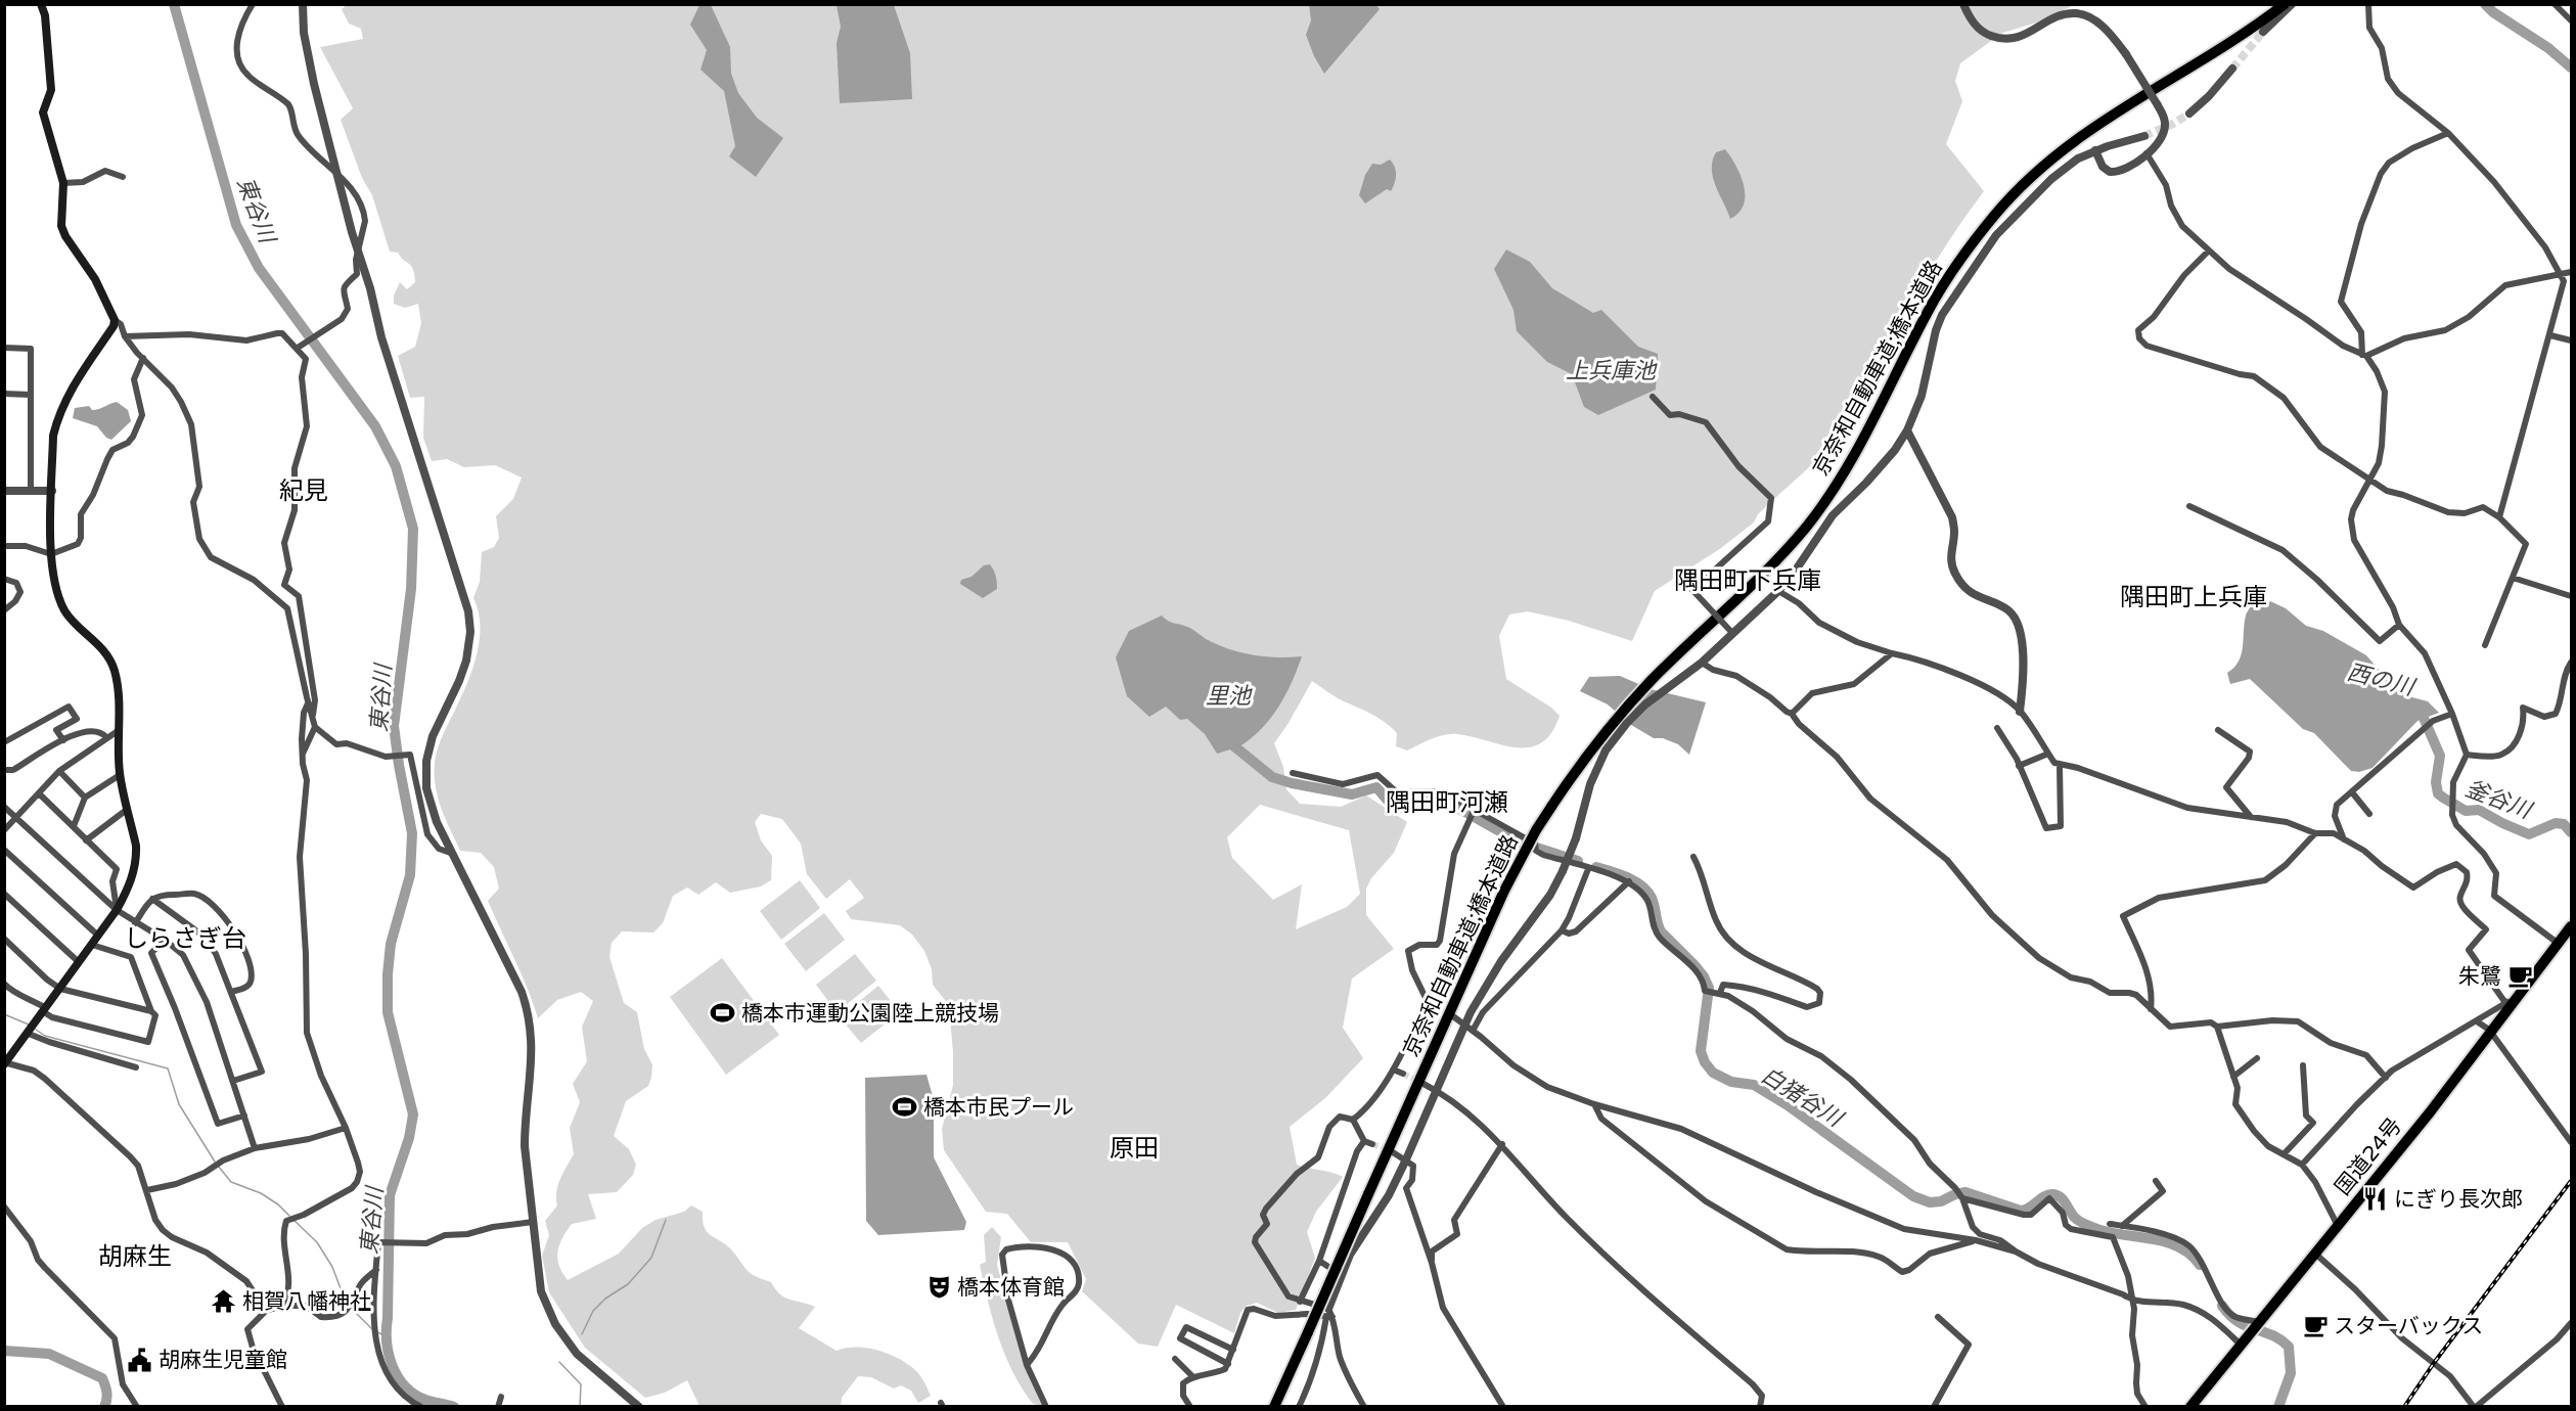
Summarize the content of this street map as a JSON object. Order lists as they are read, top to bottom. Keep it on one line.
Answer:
{"streets":{"highway":["京奈和自動車道;橋本道路","国道24号"]},"districts":["紀見","隅田町下兵庫","隅田町上兵庫","隅田町河瀬","しらさぎ台","原田","胡麻生"],"water":["東谷川","上兵庫池","西の川","里池","釜谷川","白猪谷川"],"places":{"cafe":["朱鷺","スターバックス"],"sports":["橋本市運動公園陸上競技場","橋本市民プール"],"restaurant":["にぎり長次郎"],"theatre":["橋本体育館"],"temple":["相賀八幡神社"],"public building":["胡麻生児童館"]}}
